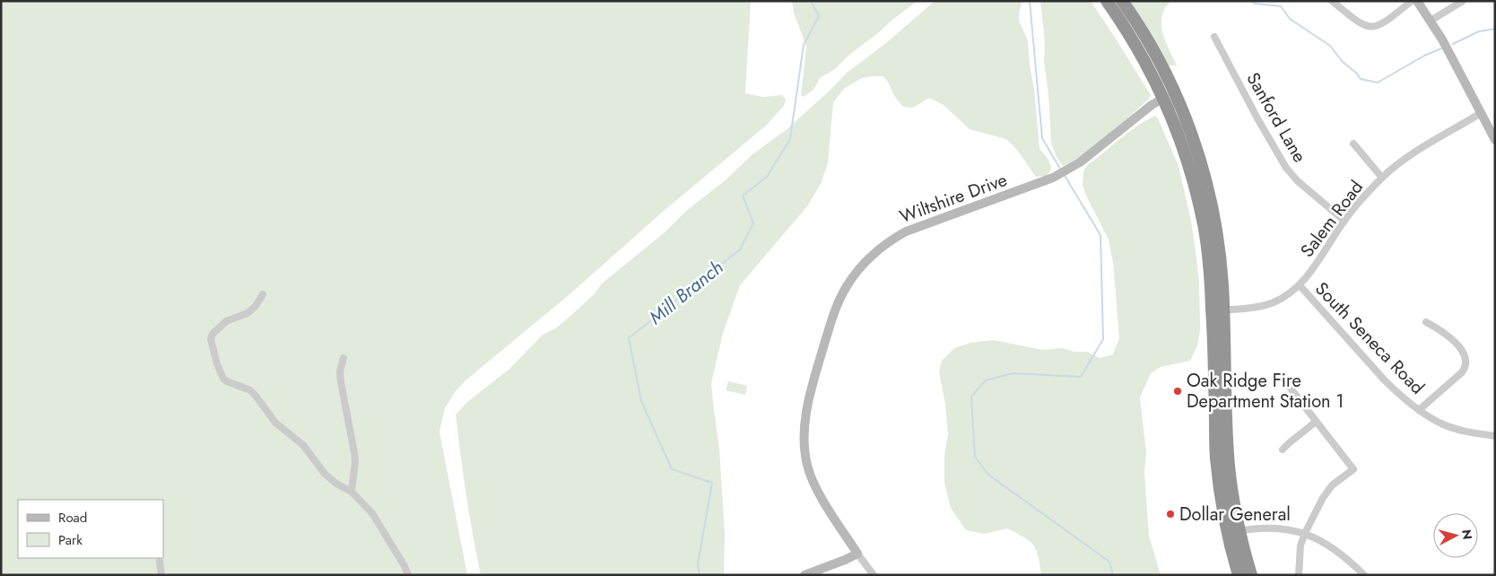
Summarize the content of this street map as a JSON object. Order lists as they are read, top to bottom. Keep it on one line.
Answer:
{"streets":{"street":["Sanford Lane","Wiltshire Drive","Salem Road","South Seneca Road"]},"crossings":[["Sanford Lane","Salem Road"],["Salem Road","South Seneca Road"]],"water":["Mill Branch"],"places":["Oak Ridge Fire Department Station 1","Dollar General"],"legend":["Road","Park"],"north":"right"}
